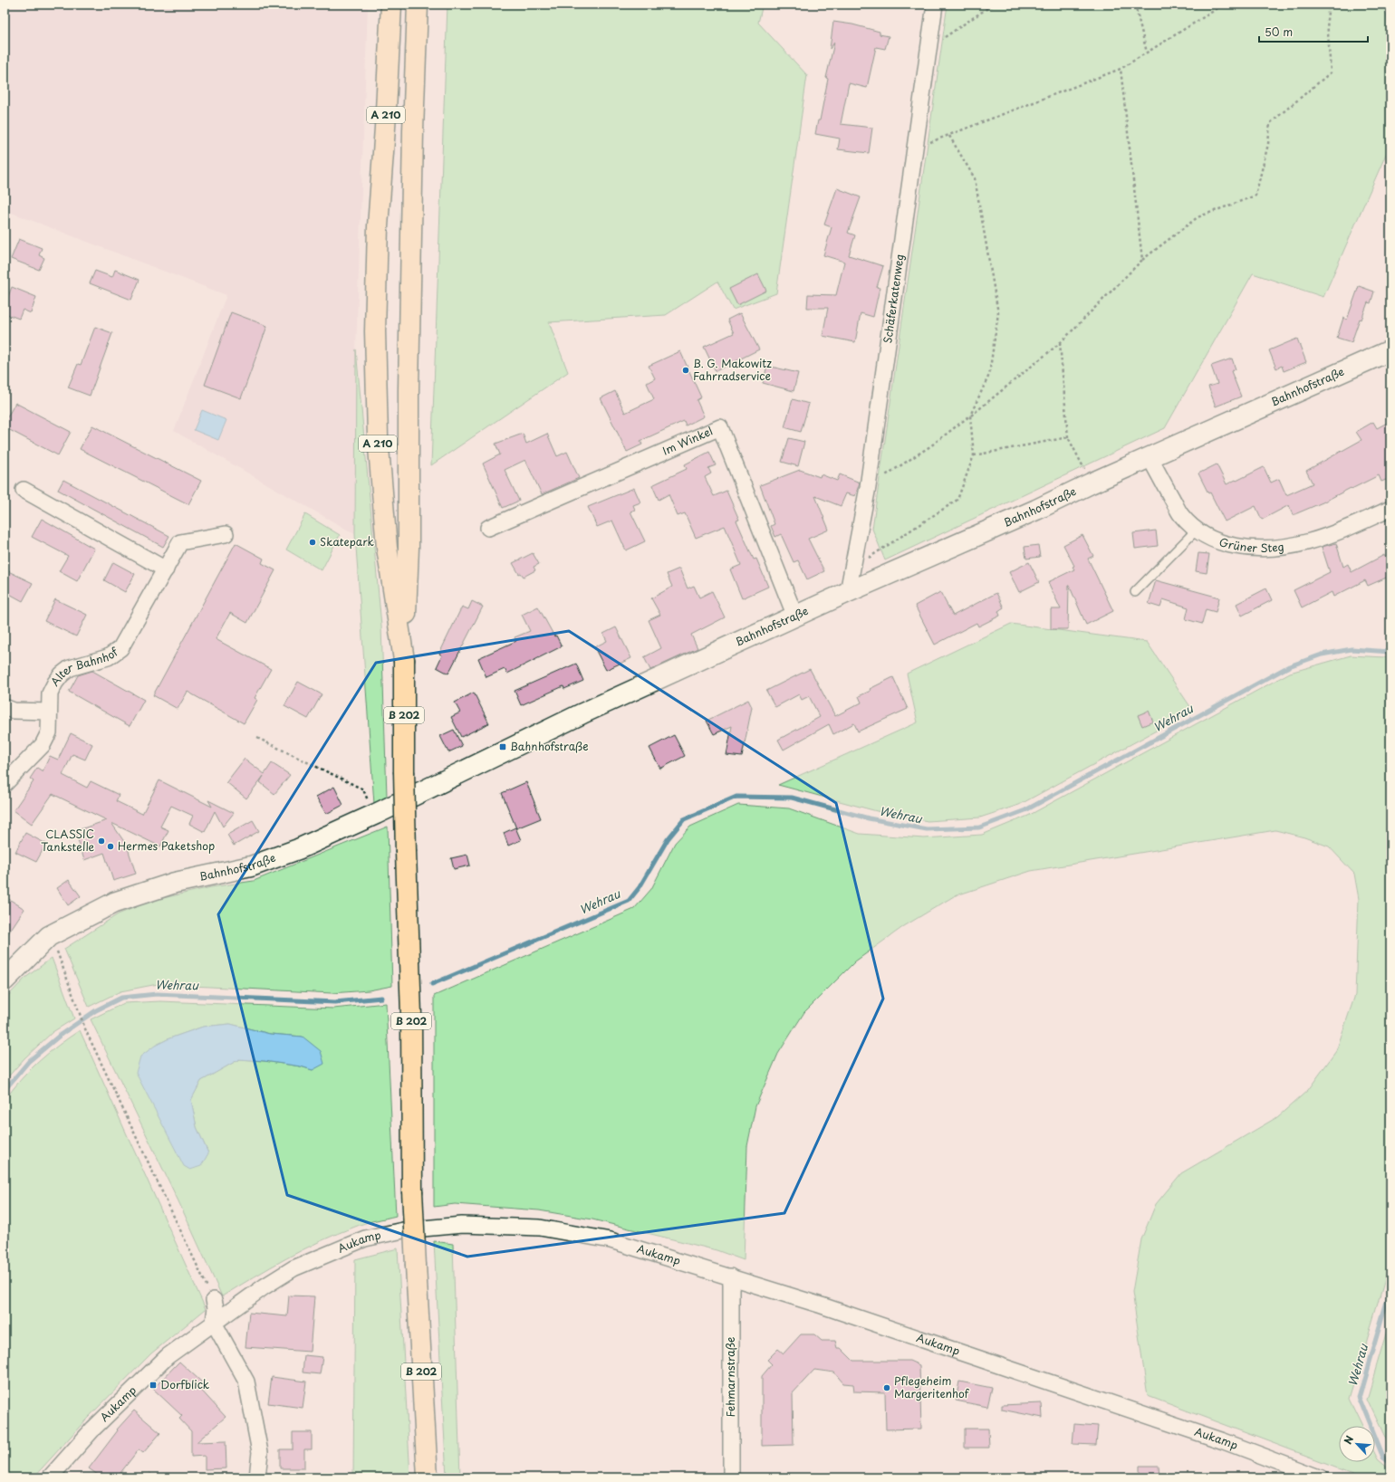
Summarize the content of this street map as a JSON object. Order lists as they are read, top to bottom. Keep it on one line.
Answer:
{"streets":{"highway":["A 210","B 202"],"main road":["Bahnhofstraße"],"street":["Schäferkatenweg","Im Winkel","Grüner Steg","Alter Bahnhof","Aukamp","Fehmarnstraße"]},"crossings":[["A 210","B 202"],["Schäferkatenweg","Bahnhofstraße"],["Bahnhofstraße","Im Winkel"],["Bahnhofstraße","Grüner Steg"],["Aukamp","Fehmarnstraße"]],"water":["Wehrau"],"places":{"other":["B. G. Makowitz Fahrradservice","Skatepark","CLASSIC Tankstelle","Hermes Paketshop","Pflegeheim Margeritenhof"],"transit":["Bahnhofstraße","Dorfblick"]},"scale_bar":"50 m","north":"top left"}
